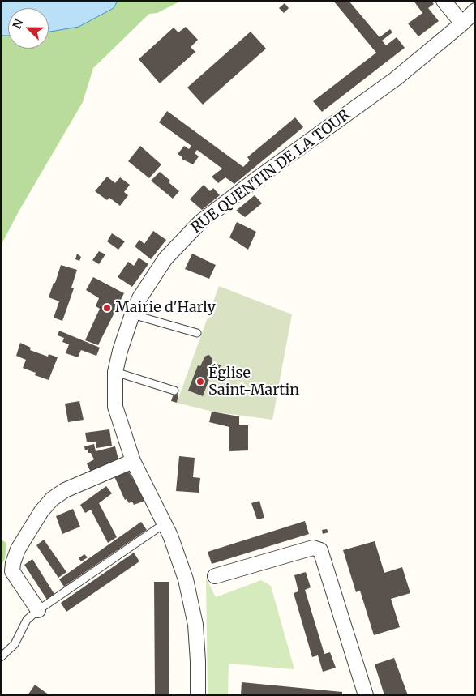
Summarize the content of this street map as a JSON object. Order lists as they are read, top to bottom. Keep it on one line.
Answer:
{"streets":{"street":["RUE QUENTIN DE LA TOUR"]},"places":["Mairie d'Harly","Église Saint-Martin"],"north":"top left"}
